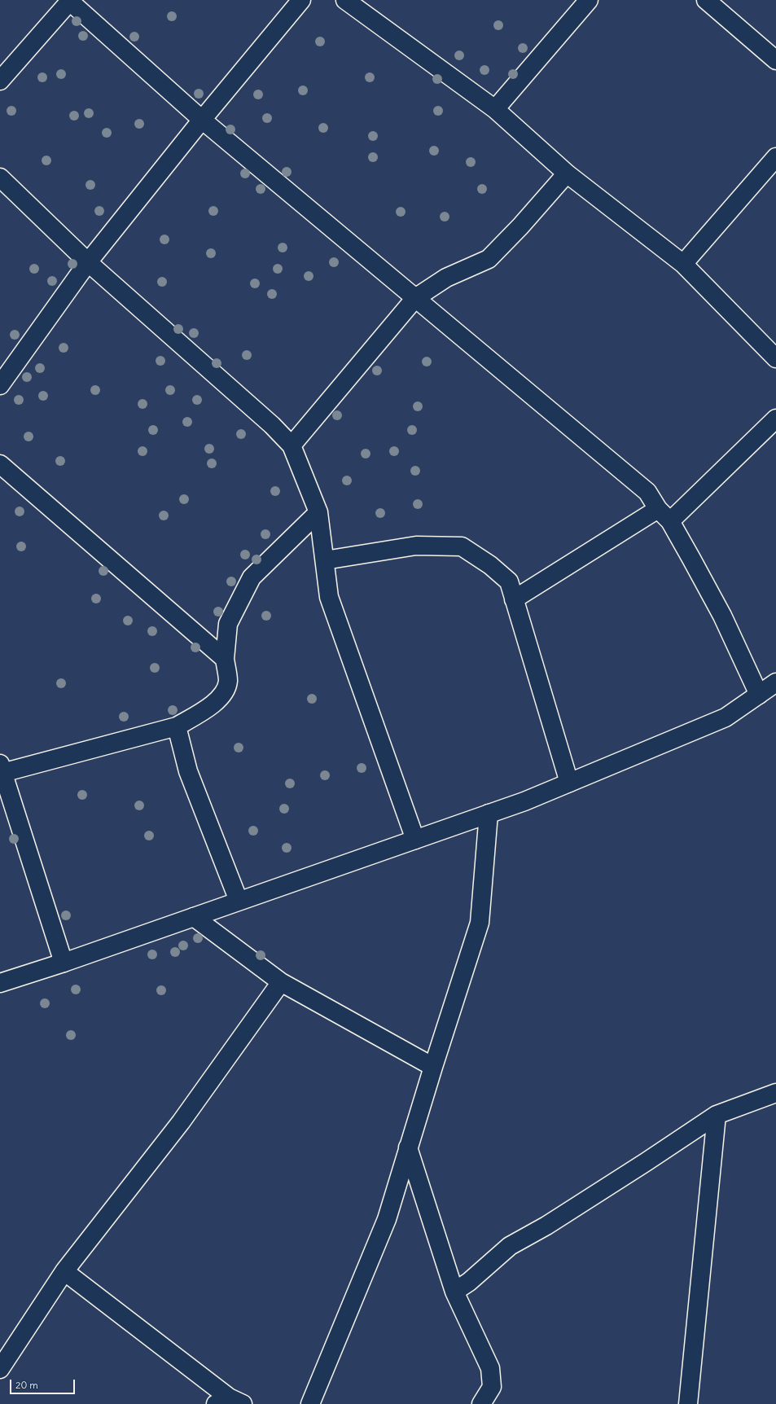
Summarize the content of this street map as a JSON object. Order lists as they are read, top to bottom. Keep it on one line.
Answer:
{"scale_bar":"20 m"}
